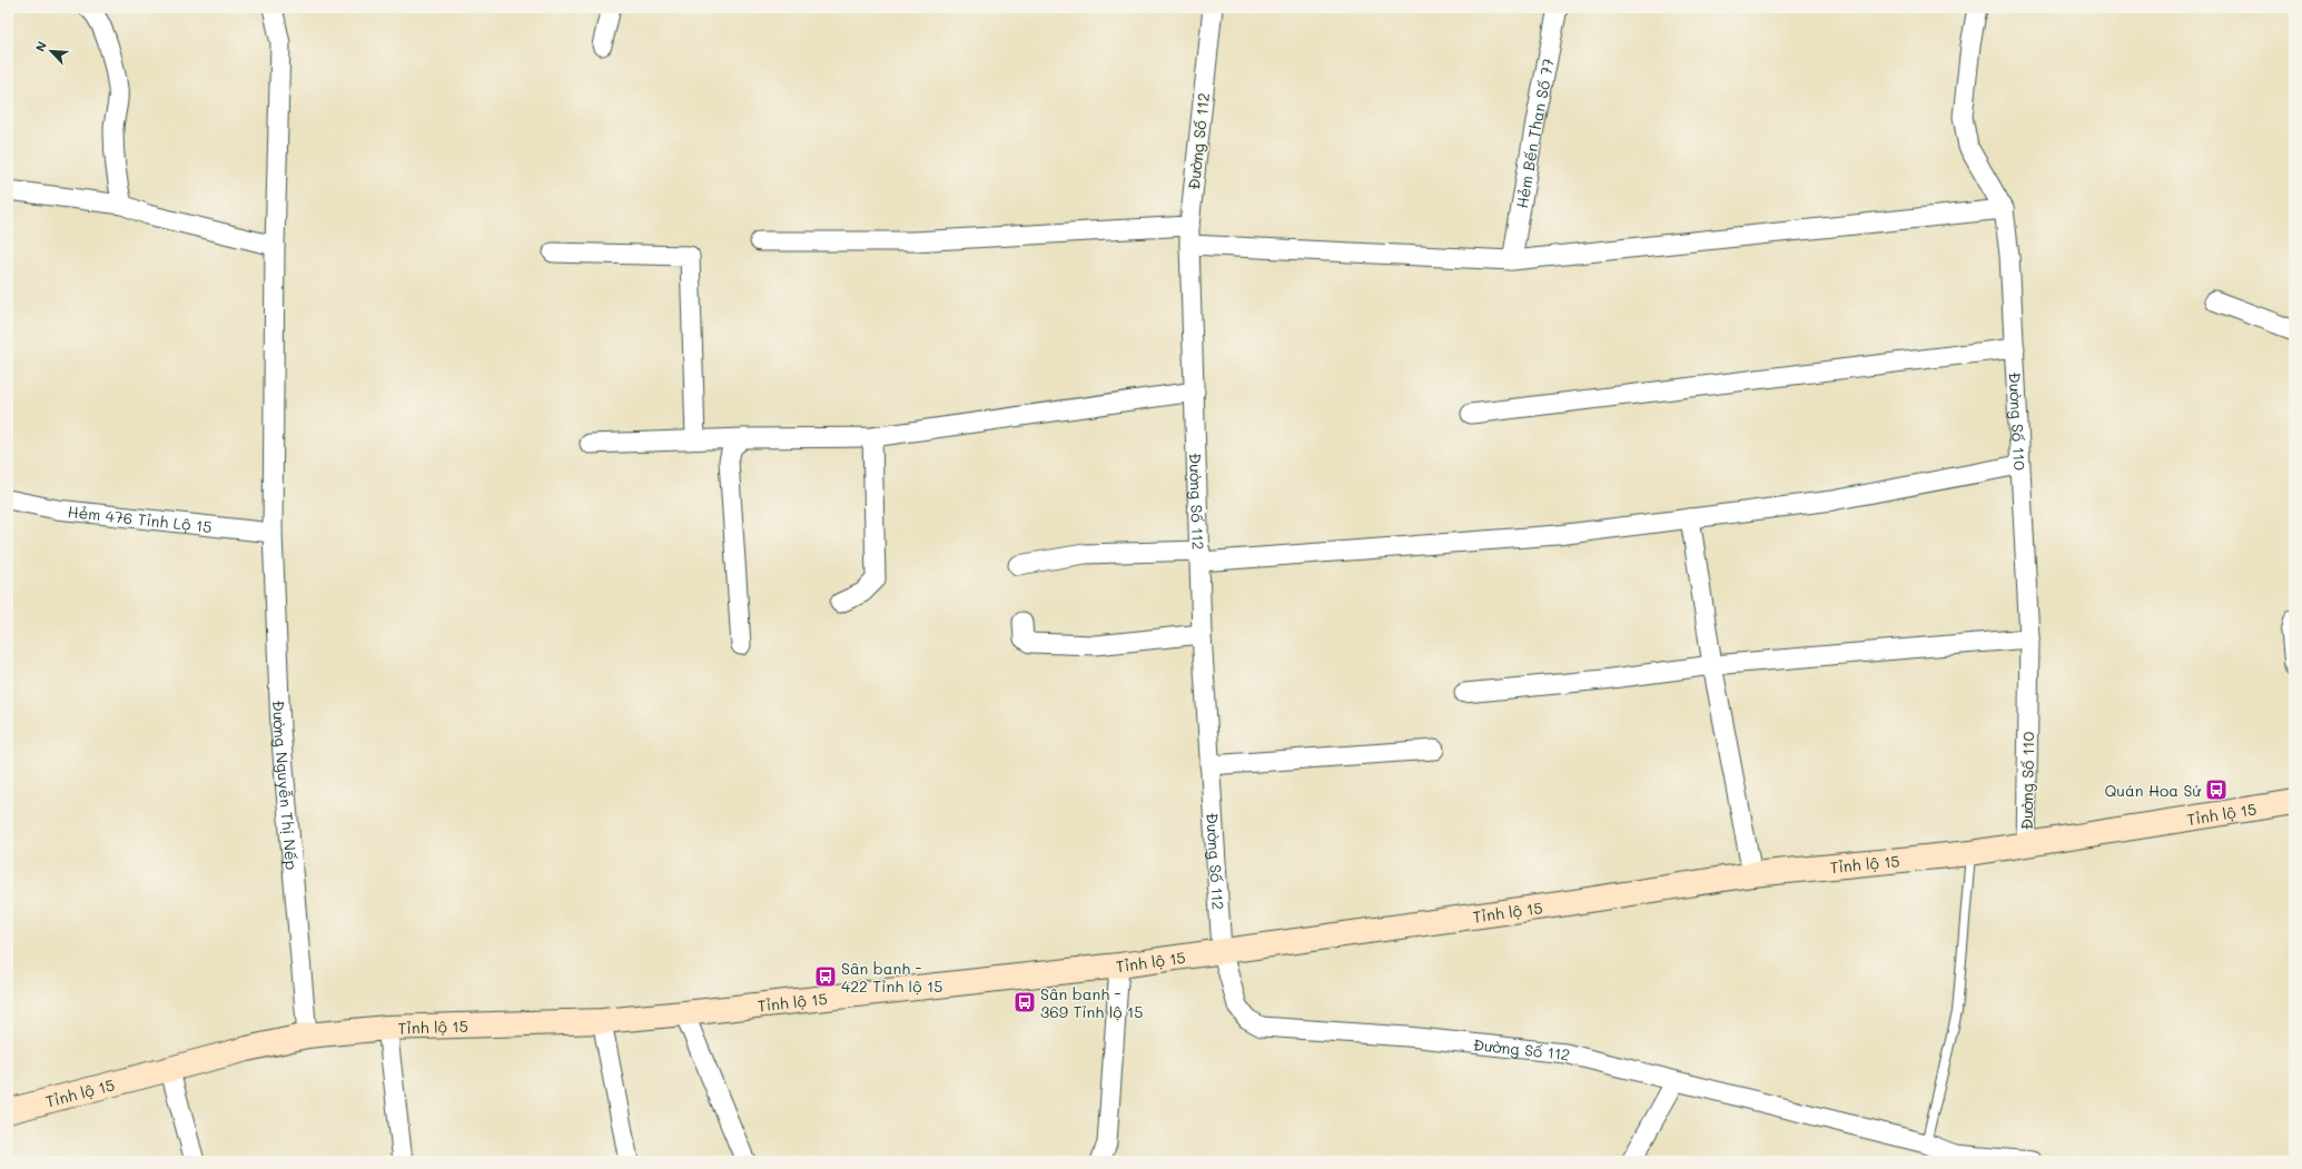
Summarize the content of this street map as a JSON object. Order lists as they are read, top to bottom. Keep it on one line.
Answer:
{"streets":{"main road":["Tỉnh lộ 15"],"street":["Hẻm Bến Than Số 77","Đường Số 112","Đường Số 110","Hẻm 476 Tỉnh Lộ 15","Đường Nguyễn Thị Nếp"]},"crossings":[["Đường Số 112","Tỉnh lộ 15"],["Đường Số 110","Tỉnh lộ 15"],["Hẻm 476 Tỉnh Lộ 15","Đường Nguyễn Thị Nếp"],["Đường Nguyễn Thị Nếp","Tỉnh lộ 15"]],"places":{"bus stop":["Quán Hoa Sứ","Sân banh - 422 Tỉnh lộ 15","Sân banh - 369 Tỉnh lộ 15"]},"north":"top left"}
